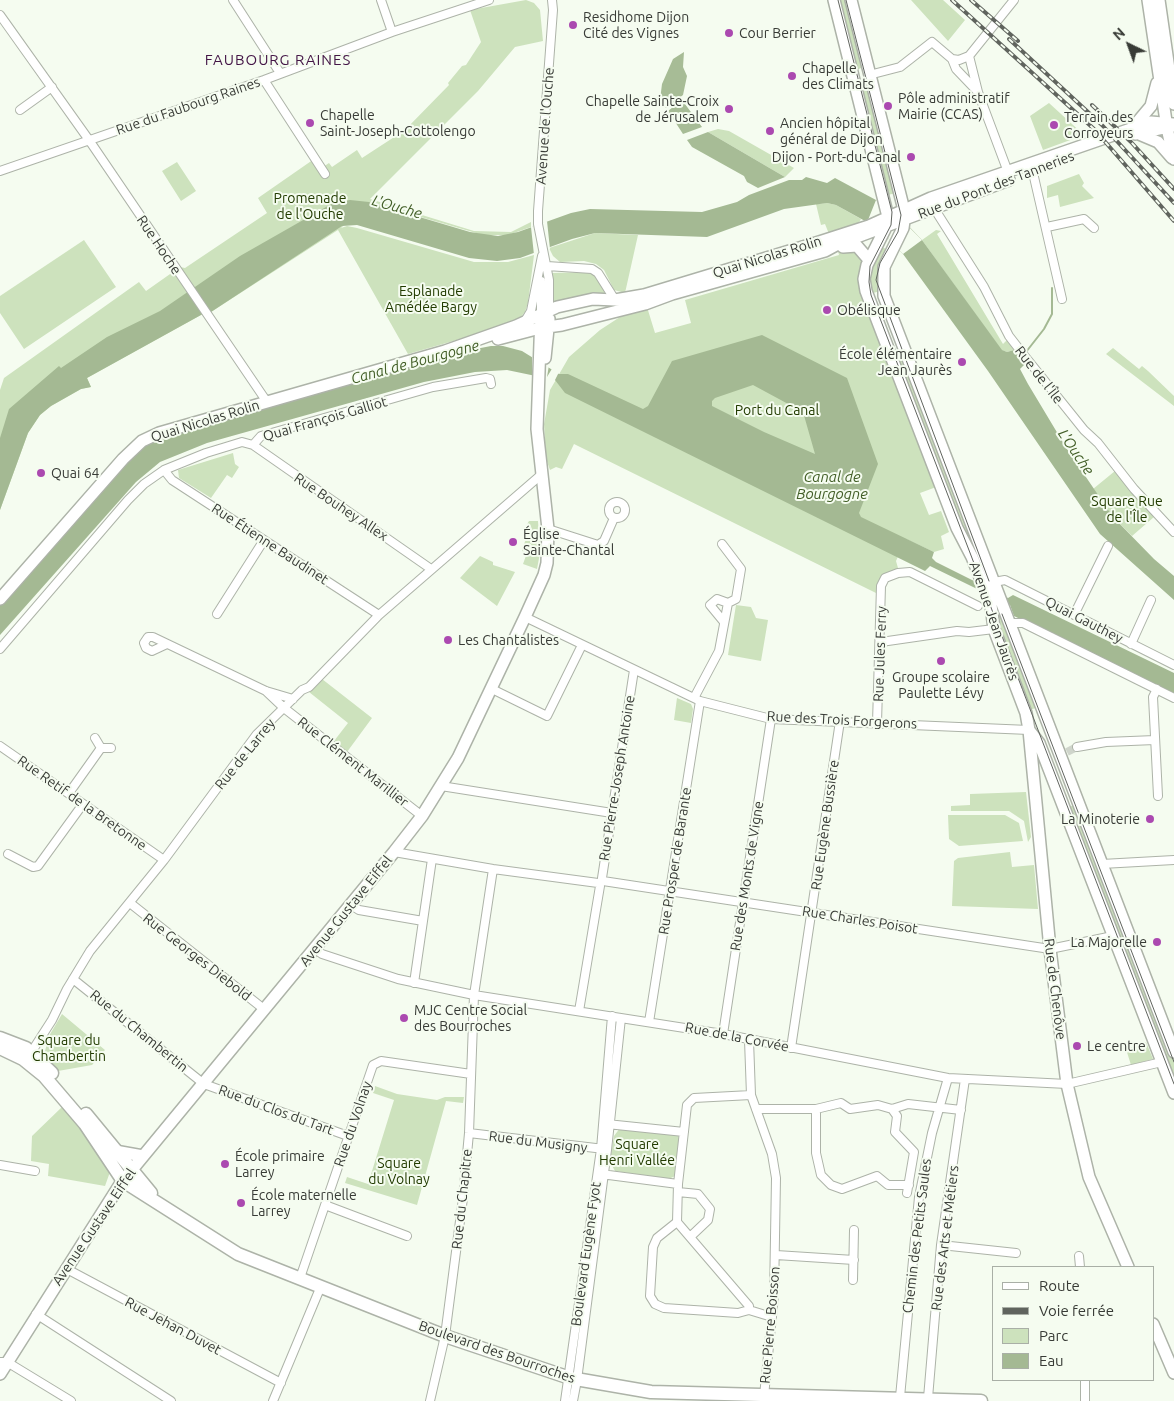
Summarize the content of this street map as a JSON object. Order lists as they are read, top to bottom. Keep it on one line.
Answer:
{"streets":{"main road":["Rue du Pont des Tanneries","Quai Nicolas Rolin","Avenue Jean Jaurès","Avenue Gustave Eiffel","Rue de Chenôve","Boulevard des Bourroches"],"street":["Rue du Faubourg Raines","Avenue de l'Ouche","Rue Hoche","Rue de l'Île","Quai François Galliot","Rue Bouhey Allex","Rue Étienne Baudinet","Quai Gauthey","Rue Jules Ferry","Rue des Trois Forgerons","Rue de Larrey","Rue Clément Marillier","Rue Pierre-Joseph Antoine","Rue Retif de la Bretonne","Rue Eugène Bussière","Rue Prosper de Barante","Rue des Monts de Vigne","Rue Charles Poisot","Rue Georges Diebold","Rue du Chambertin","Rue de la Corvée","Rue du Clos du Tart","Rue du Volnay","Rue du Musigny","Rue du Chapitre","Chemin des Petits Saules","Rue des Arts et Métiers","Boulevard Eugène Fyot","Rue Pierre Boisson","Rue Jehan Duvet"]},"crossings":[["Rue du Faubourg Raines","Rue Hoche"],["Avenue de l'Ouche","Quai Nicolas Rolin"],["Avenue de l'Ouche","Avenue Gustave Eiffel"],["Rue du Pont des Tanneries","Quai Nicolas Rolin"],["Rue du Pont des Tanneries","Rue de l'Île"],["Rue du Pont des Tanneries","Avenue Jean Jaurès"],["Rue Hoche","Quai Nicolas Rolin"],["Quai Nicolas Rolin","Avenue Jean Jaurès"],["Quai Nicolas Rolin","Avenue Gustave Eiffel"],["Quai François Galliot","Rue Bouhey Allex"],["Quai François Galliot","Rue Étienne Baudinet"],["Rue Bouhey Allex","Rue de Larrey"],["Rue Étienne Baudinet","Rue de Larrey"],["Quai Gauthey","Avenue Jean Jaurès"],["Avenue Jean Jaurès","Rue des Trois Forgerons"],["Avenue Jean Jaurès","Rue Charles Poisot"],["Avenue Jean Jaurès","Rue de Chenôve"],["Avenue Jean Jaurès","Rue de la Corvée"],["Rue Jules Ferry","Rue des Trois Forgerons"],["Rue des Trois Forgerons","Rue Pierre-Joseph Antoine"],["Rue des Trois Forgerons","Rue Eugène Bussière"],["Rue des Trois Forgerons","Rue Prosper de Barante"],["Rue des Trois Forgerons","Rue des Monts de Vigne"],["Rue des Trois Forgerons","Avenue Gustave Eiffel"],["Rue des Trois Forgerons","Rue de Chenôve"],["Rue de Larrey","Rue Clément Marillier"],["Rue de Larrey","Rue Retif de la Bretonne"],["Rue de Larrey","Avenue Gustave Eiffel"],["Rue de Larrey","Rue Georges Diebold"],["Rue de Larrey","Rue du Chambertin"],["Rue Clément Marillier","Avenue Gustave Eiffel"],["Rue Pierre-Joseph Antoine","Rue Charles Poisot"],["Rue Pierre-Joseph Antoine","Rue de la Corvée"],["Rue Eugène Bussière","Rue Charles Poisot"],["Rue Eugène Bussière","Rue de la Corvée"],["Rue Prosper de Barante","Rue Charles Poisot"],["Rue Prosper de Barante","Rue de la Corvée"],["Rue des Monts de Vigne","Rue Charles Poisot"],["Rue des Monts de Vigne","Rue de la Corvée"],["Avenue Gustave Eiffel","Rue Charles Poisot"],["Avenue Gustave Eiffel","Rue Georges Diebold"],["Avenue Gustave Eiffel","Rue du Chambertin"],["Avenue Gustave Eiffel","Rue de la Corvée"],["Avenue Gustave Eiffel","Rue du Clos du Tart"],["Avenue Gustave Eiffel","Rue Jehan Duvet"],["Avenue Gustave Eiffel","Boulevard des Bourroches"],["Rue Charles Poisot","Rue de Chenôve"],["Rue Charles Poisot","Rue du Chapitre"],["Rue de Chenôve","Rue de la Corvée"],["Rue du Chambertin","Rue du Clos du Tart"],["Rue de la Corvée","Rue du Chapitre"],["Rue de la Corvée","Chemin des Petits Saules"],["Rue de la Corvée","Rue des Arts et Métiers"],["Rue de la Corvée","Boulevard Eugène Fyot"],["Rue de la Corvée","Rue Pierre Boisson"],["Rue du Clos du Tart","Rue du Volnay"],["Rue du Volnay","Rue du Chapitre"],["Rue du Volnay","Boulevard des Bourroches"],["Rue du Musigny","Rue du Chapitre"],["Rue du Musigny","Boulevard Eugène Fyot"],["Rue du Chapitre","Boulevard des Bourroches"],["Chemin des Petits Saules","Boulevard des Bourroches"],["Rue des Arts et Métiers","Boulevard des Bourroches"],["Boulevard Eugène Fyot","Boulevard des Bourroches"],["Rue Pierre Boisson","Boulevard des Bourroches"]],"districts":["FAUBOURG RAINES"],"water":["L'Ouche","Canal de Bourgogne"],"parks":["Promenade de l'Ouche","Esplanade Amédée Bargy","Port du Canal","Square Rue de l'Île","Square du Chambertin","Square Henri Vallée","Square du Volnay"],"places":["Residhome Dijon Cité des Vignes","Cour Berrier","Chapelle des Climats","Pôle administratif Mairie (CCAS)","Chapelle Sainte-Croix de Jérusalem","Chapelle Saint-Joseph-Cottolengo","Terrain des Corroyeurs","Ancien hôpital général de Dijon","Dijon - Port-du-Canal","Obélisque","École élémentaire Jean Jaurès","Quai 64","Église Sainte-Chantal","Les Chantalistes","Groupe scolaire Paulette Lévy","La Minoterie","La Majorelle","MJC Centre Social des Bourroches","Le centre","École primaire Larrey","École maternelle Larrey"],"legend":["Route","Voie ferrée","Parc","Eau"],"north":"top left"}
